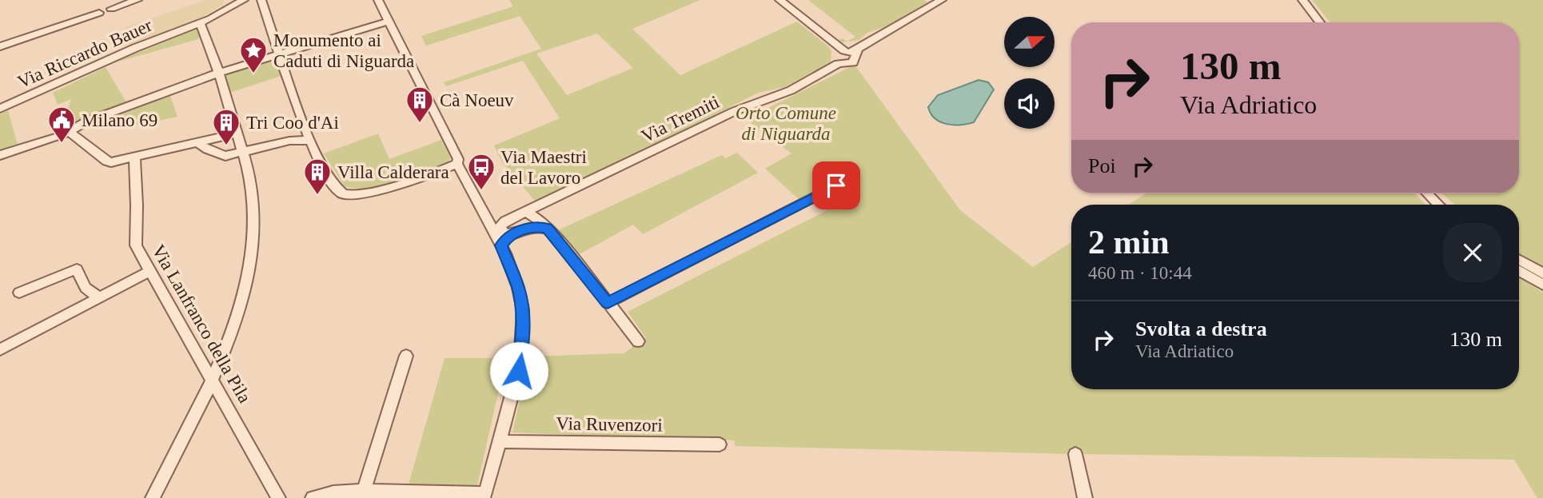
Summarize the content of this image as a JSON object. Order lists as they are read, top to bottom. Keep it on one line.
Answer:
{"streets":{"street":["Via Riccardo Bauer","Via Tremiti","Via Lanfranco della Pila","Via Ruvenzori"]},"parks":["Orto Comune di Niguarda"],"places":{"place":["Monumento ai Caduti di Niguarda"],"building":["Cà Noeuv","Tri Coo d'Ai","Villa Calderara"],"public building":["Milano 69"],"bus stop":["Via Maestri del Lavoro"]},"north":"right","page":{"turn":["130 m","Via Adriatico"],"then":"Poi","heading":["2 min","460 m · 10:44"],"list":[{"name":"Svolta a destra","note":"Via Adriatico","value":"130 m"}]}}
